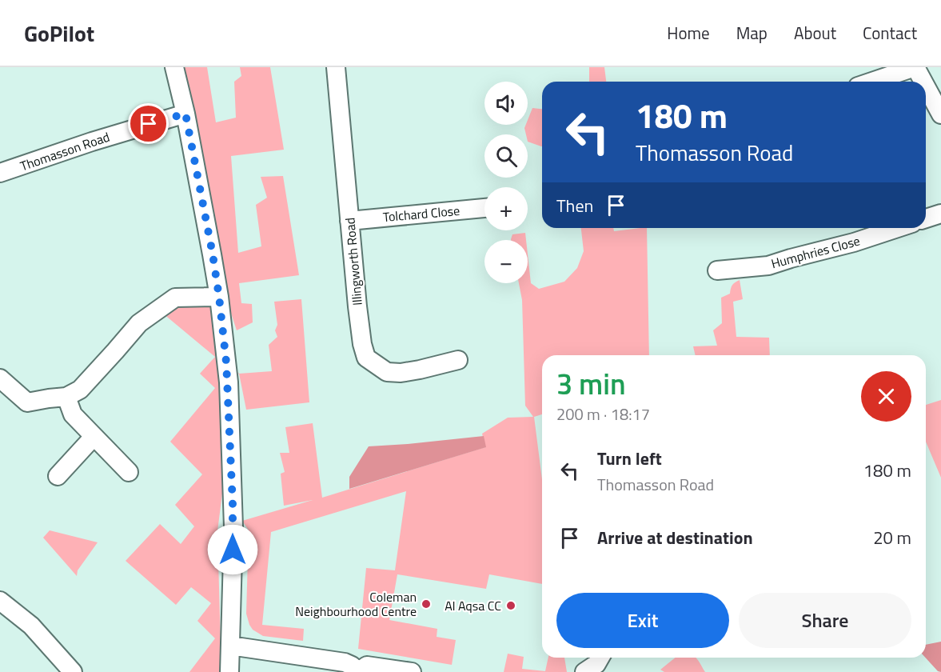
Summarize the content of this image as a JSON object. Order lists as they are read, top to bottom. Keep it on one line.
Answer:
{"streets":{"street":["Thomasson Road","Tolchard Close","Humphries Close","Illingworth Road"]},"crossings":[["Tolchard Close","Illingworth Road"]],"places":["Coleman Neighbourhood Centre","Al Aqsa CC"],"page":{"header":"GoPilot","nav":["Home","Map","About","Contact"],"map_buttons":["+","−"],"turn":["180 m","Thomasson Road"],"then":"Then","heading":["3 min","200 m · 18:17"],"list":[{"name":"Turn left","note":"Thomasson Road","value":"180 m"},{"name":"Arrive at destination","value":"20 m"}],"buttons":["Exit","Share"]}}
